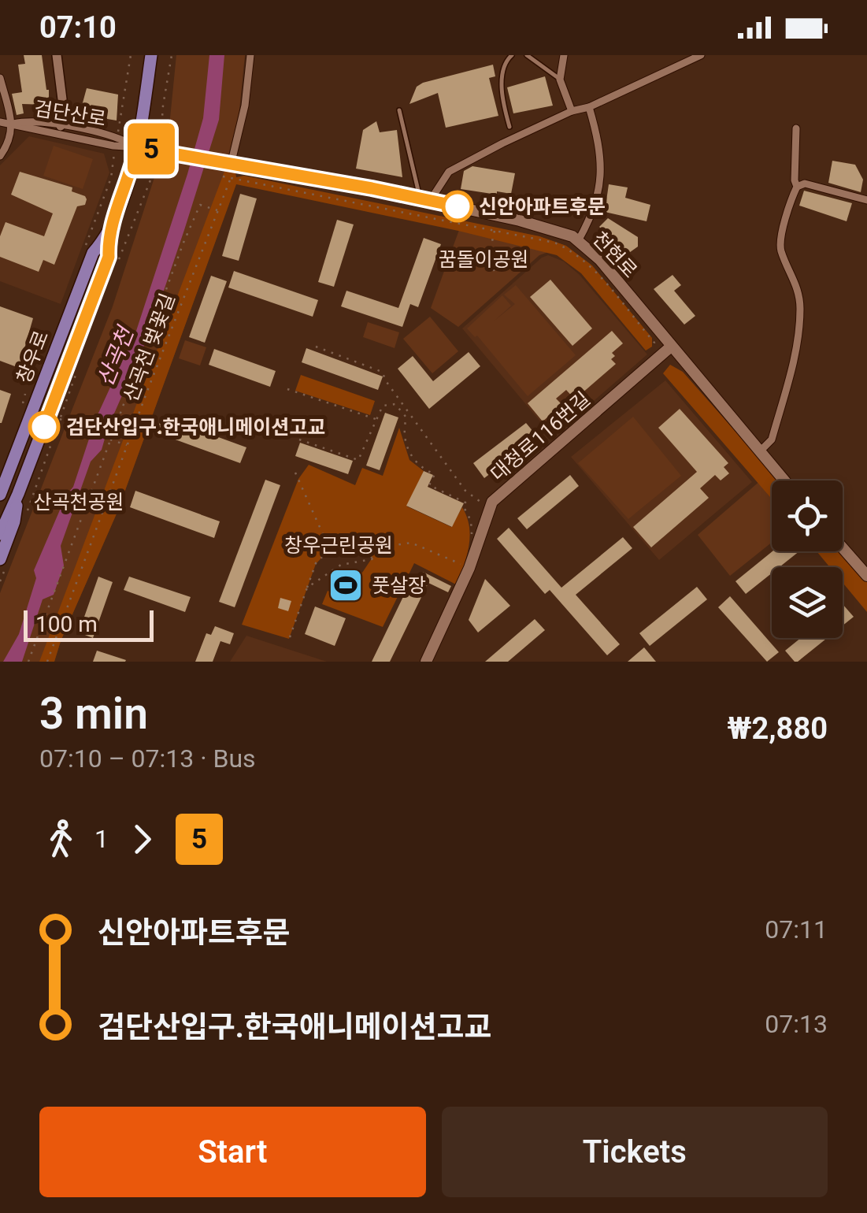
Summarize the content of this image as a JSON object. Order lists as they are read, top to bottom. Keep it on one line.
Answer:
{"streets":{"main road":["천현로","창우로","대청로116번길"],"street":["검단산로"],"path":["산곡천 벚꽃길"]},"crossings":[["검단산로","천현로"],["검단산로","창우로"],["천현로","창우로"],["천현로","대청로116번길"]],"water":["산곡천"],"parks":["꿈돌이공원","산곡천공원","창우근린공원"],"places":{"other":["신안아파트후문","검단산입구.한국애니메이션고교"],"sports":["풋살장"]},"lines":["bus line 5"],"scale_bar":"100 m","page":{"status":"07:10","on_map":"5","scale":"100 m","heading":["3 min","07:10 – 07:13 · Bus","₩2,880"],"legs":["1","5"],"list":[{"name":"신안아파트후문","value":"07:11"},{"name":"검단산입구.한국애니메이션고교","value":"07:13"}],"buttons":["Start","Tickets"]}}
